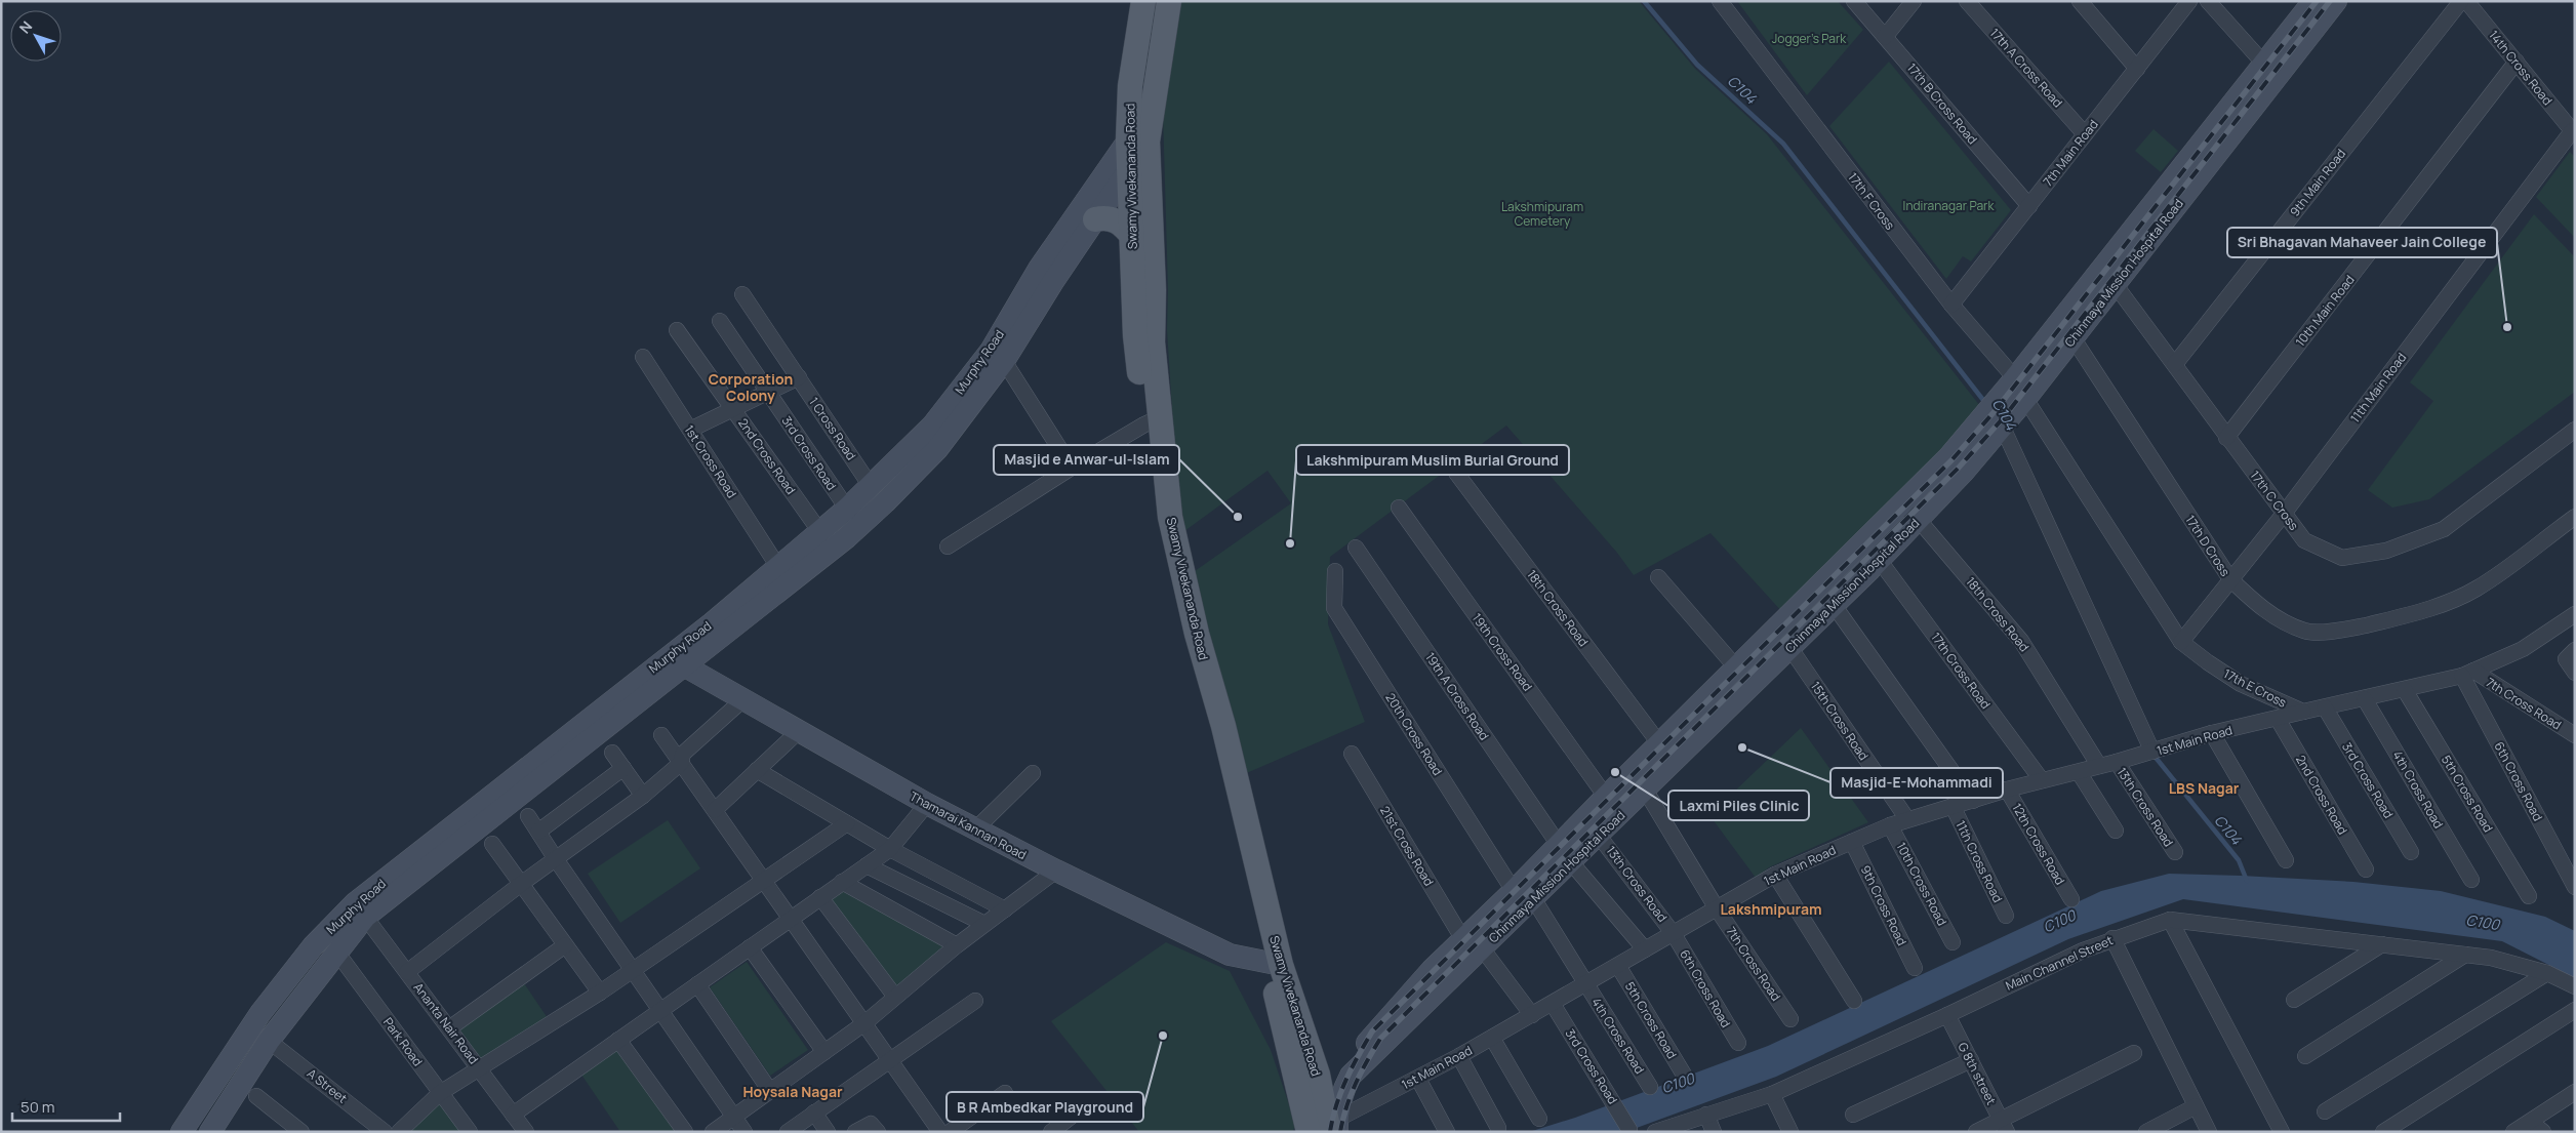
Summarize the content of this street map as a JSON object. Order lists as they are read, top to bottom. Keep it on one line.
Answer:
{"streets":{"main road":["Swamy Vivekananda Road","Chinmaya Mission Hospital Road","Murphy Road","Thamarai Kannan Road"],"street":["17th A Cross Road","14th Cross Road","17th B Cross Road","7th Main Road","9th Main Road","17th F Cross","10th Main Road","11th Main Road","1 Cross Road","3rd Cross Road","2nd Cross Road","1st Cross Road","17th C Cross","17th D Cross","18th Cross Road","19th Cross Road","17th Cross Road","17th E Cross","19th A Cross Road","7th Cross Road","15th Cross Road","20th Cross Road","1st Main Road","6th Cross Road","4th Cross Road","5th Cross Road","13th Cross Road","12th Cross Road","21st Cross Road","11th Cross Road","10th Cross Road","9th Cross Road","Main Channel Street","Ananta Nair Road","Park Road","G 8th street","A Street"]},"crossings":[["17th A Cross Road","7th Main Road"],["14th Cross Road","10th Main Road"],["14th Cross Road","11th Main Road"],["17th B Cross Road","7th Main Road"],["7th Main Road","17th F Cross"],["Swamy Vivekananda Road","Chinmaya Mission Hospital Road"],["Swamy Vivekananda Road","Murphy Road"],["Swamy Vivekananda Road","1st Main Road"],["Swamy Vivekananda Road","Thamarai Kannan Road"],["9th Main Road","17th C Cross"],["17th F Cross","Chinmaya Mission Hospital Road"],["17th F Cross","17th E Cross"],["Chinmaya Mission Hospital Road","17th C Cross"],["Chinmaya Mission Hospital Road","17th D Cross"],["Chinmaya Mission Hospital Road","18th Cross Road"],["Chinmaya Mission Hospital Road","19th Cross Road"],["Chinmaya Mission Hospital Road","17th Cross Road"],["Chinmaya Mission Hospital Road","17th E Cross"],["Chinmaya Mission Hospital Road","19th A Cross Road"],["Chinmaya Mission Hospital Road","15th Cross Road"],["Chinmaya Mission Hospital Road","20th Cross Road"],["Chinmaya Mission Hospital Road","1st Main Road"],["Chinmaya Mission Hospital Road","13th Cross Road"],["Chinmaya Mission Hospital Road","21st Cross Road"],["10th Main Road","17th C Cross"],["Murphy Road","1 Cross Road"],["Murphy Road","3rd Cross Road"],["Murphy Road","2nd Cross Road"],["Murphy Road","1st Cross Road"],["Murphy Road","Thamarai Kannan Road"],["Murphy Road","Ananta Nair Road"],["Murphy Road","Park Road"],["Murphy Road","A Street"],["11th Main Road","17th C Cross"],["11th Main Road","17th D Cross"],["11th Main Road","17th E Cross"],["3rd Cross Road","1st Main Road"],["2nd Cross Road","1st Main Road"],["18th Cross Road","1st Main Road"],["17th Cross Road","1st Main Road"],["17th E Cross","1st Main Road"],["7th Cross Road","1st Main Road"],["7th Cross Road","6th Cross Road"],["15th Cross Road","1st Main Road"],["1st Main Road","6th Cross Road"],["1st Main Road","4th Cross Road"],["1st Main Road","5th Cross Road"],["1st Main Road","13th Cross Road"],["1st Main Road","12th Cross Road"],["1st Main Road","11th Cross Road"],["1st Main Road","10th Cross Road"],["1st Main Road","9th Cross Road"],["6th Cross Road","13th Cross Road"],["Main Channel Street","G 8th street"]],"districts":["Corporation Colony","LBS Nagar","Lakshmipuram","Hoysala Nagar"],"water":["C104","C100"],"parks":["Jogger's Park","Indiranagar Park","Lakshmipuram Cemetery"],"places":["Sri Bhagavan Mahaveer Jain College","Masjid e Anwar-ul-Islam","Lakshmipuram Muslim Burial Ground","Masjid-E-Mohammadi","Laxmi Piles Clinic","B R Ambedkar Playground"],"scale_bar":"50 m","north":"top left"}
